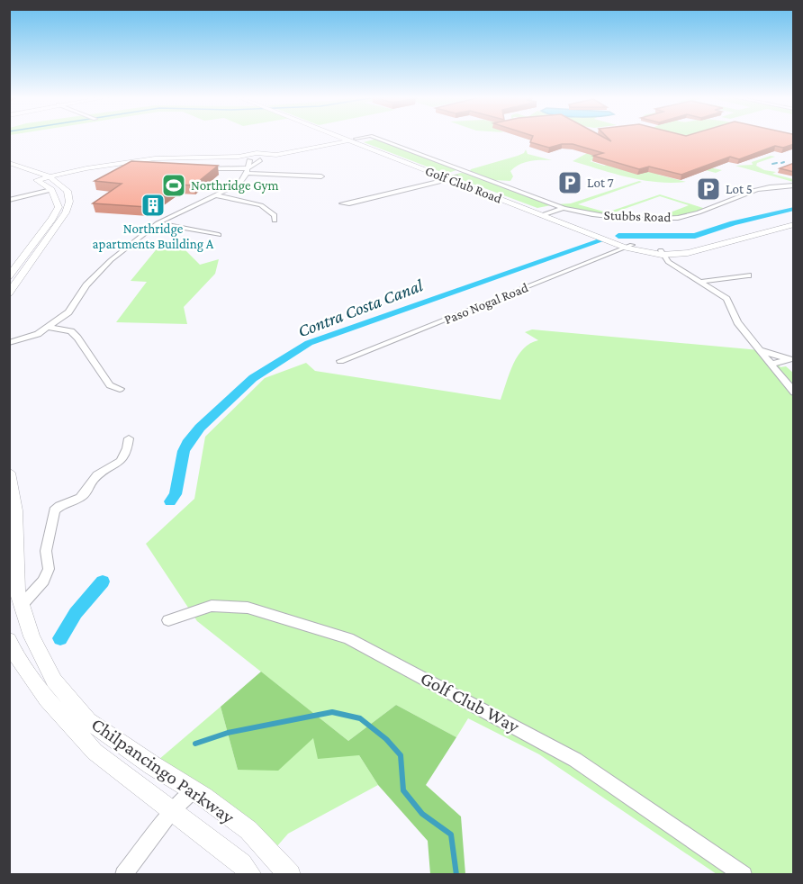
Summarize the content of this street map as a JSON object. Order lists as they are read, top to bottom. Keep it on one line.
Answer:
{"streets":{"street":["Golf Club Road","Stubbs Road","Paso Nogal Road","Golf Club Way","Chilpancingo Parkway"]},"crossings":[["Golf Club Road","Stubbs Road"],["Golf Club Road","Paso Nogal Road"]],"water":["Contra Costa Canal"],"places":{"parking":["Lot 7","Lot 5"],"sports":["Northridge Gym"],"building":["Northridge apartments Building A"]}}
